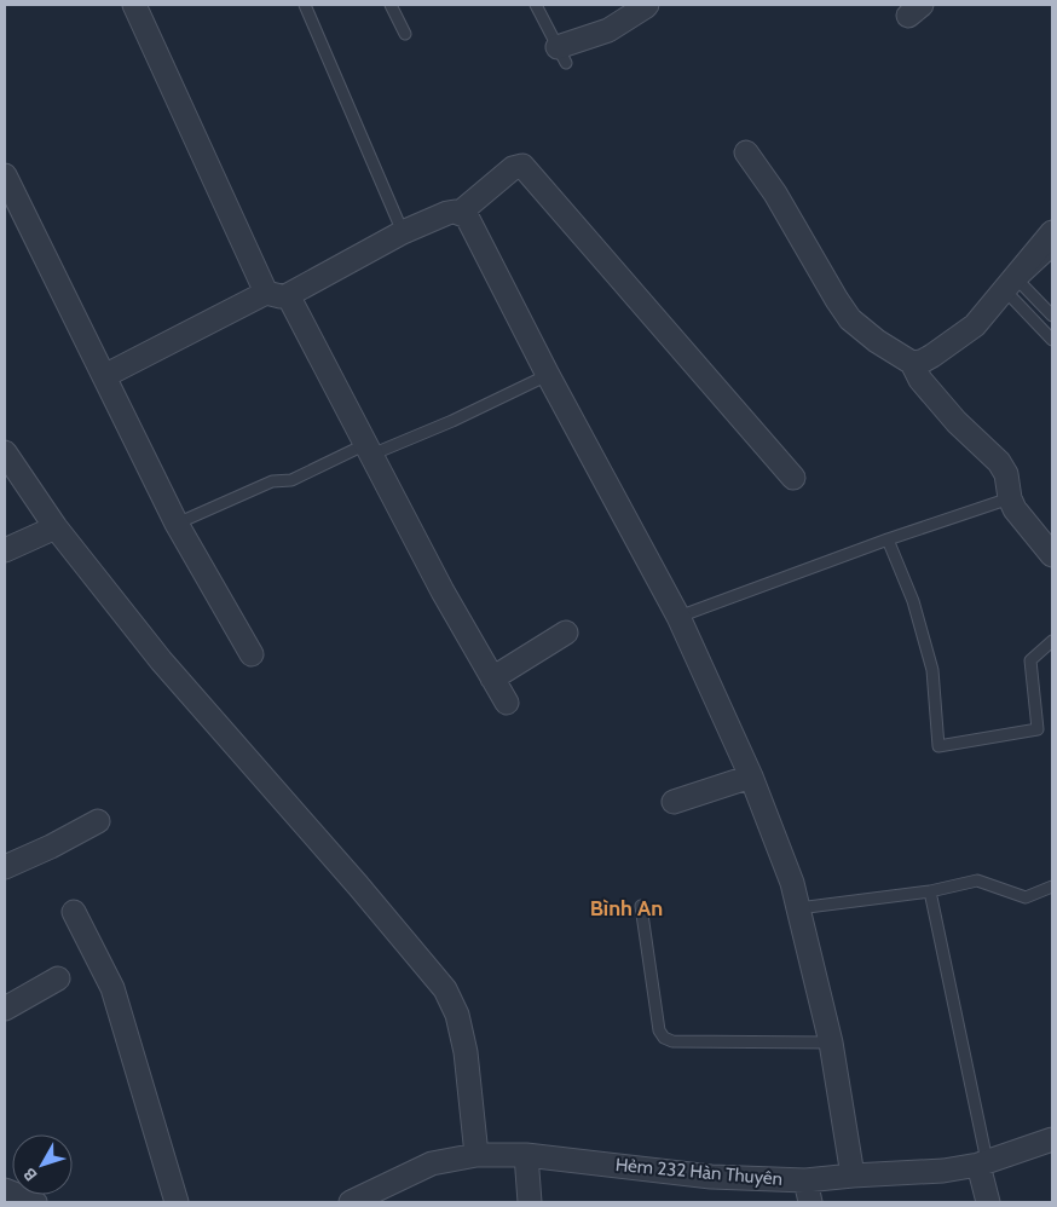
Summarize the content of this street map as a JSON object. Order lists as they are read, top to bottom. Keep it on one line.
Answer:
{"streets":{"street":["Hẻm 232 Hàn Thuyên"]},"districts":["Bình An"],"north":"bottom left"}
